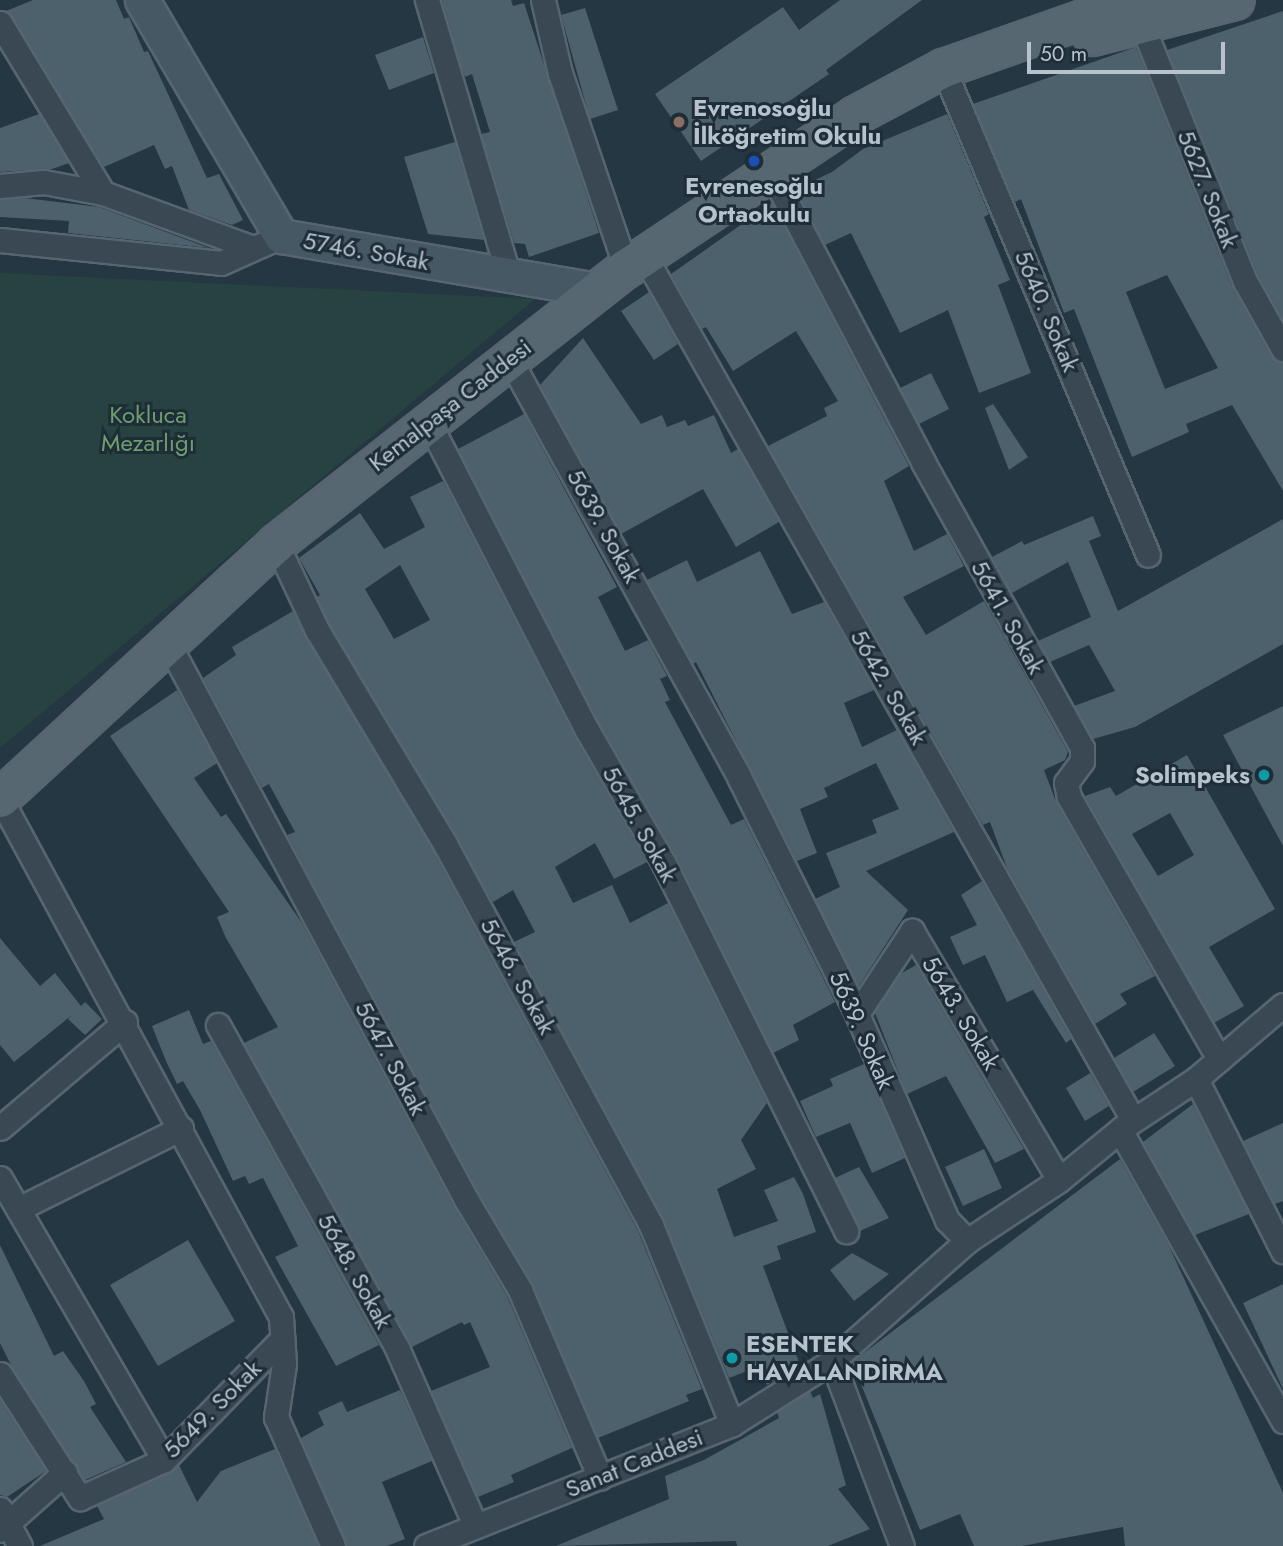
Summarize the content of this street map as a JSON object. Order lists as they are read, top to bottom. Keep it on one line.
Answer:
{"streets":{"main road":["Kemalpaşa Caddesi"],"street":["5627. Sokak","5746. Sokak","5640. Sokak","5639. Sokak","5641. Sokak","5642. Sokak","5645. Sokak","5646. Sokak","5643. Sokak","5647. Sokak","5648. Sokak","5649. Sokak","Sanat Caddesi"]},"crossings":[["5627. Sokak","Kemalpaşa Caddesi"],["5746. Sokak","Kemalpaşa Caddesi"],["5640. Sokak","Kemalpaşa Caddesi"],["Kemalpaşa Caddesi","5639. Sokak"],["Kemalpaşa Caddesi","5641. Sokak"],["Kemalpaşa Caddesi","5642. Sokak"],["Kemalpaşa Caddesi","5645. Sokak"],["Kemalpaşa Caddesi","5646. Sokak"],["Kemalpaşa Caddesi","5647. Sokak"],["5639. Sokak","5643. Sokak"],["5639. Sokak","Sanat Caddesi"],["5646. Sokak","Sanat Caddesi"],["5647. Sokak","Sanat Caddesi"],["5648. Sokak","Sanat Caddesi"]],"parks":["Kokluca Mezarlığı"],"places":["Evrenosoğlu İlköğretim Okulu","Evrenesoğlu Ortaokulu","Solimpeks","ESENTEK HAVALANDİRMA"],"scale_bar":"50 m"}
